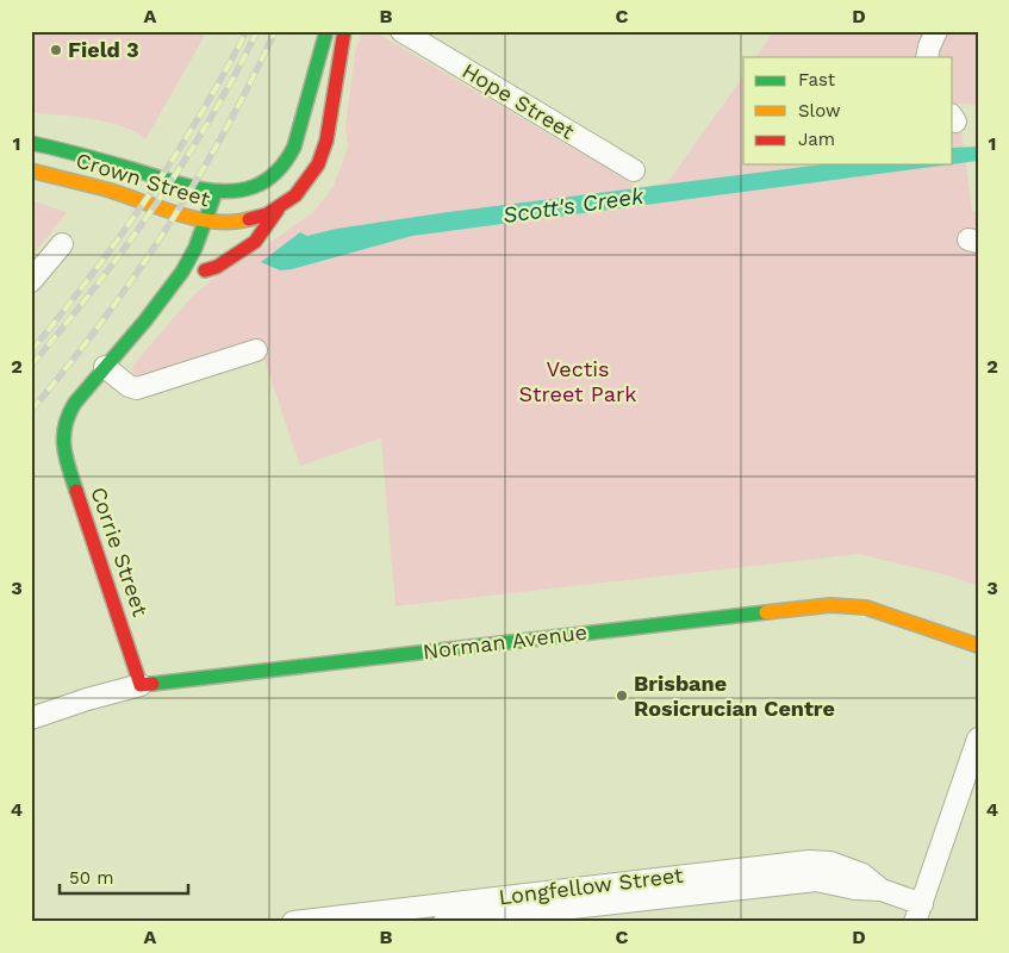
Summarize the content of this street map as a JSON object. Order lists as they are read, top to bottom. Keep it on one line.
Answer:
{"streets":{"street":["Hope Street","Crown Street","Corrie Street","Norman Avenue","Longfellow Street"]},"crossings":[["Corrie Street","Norman Avenue"]],"water":["Scott's Creek"],"parks":["Vectis Street Park"],"places":["Field 3","Brisbane Rosicrucian Centre"],"legend":["Fast","Slow","Jam"],"scale_bar":"50 m","grid":{"columns":["A","B","C","D"],"rows":["1","2","3","4"]}}
